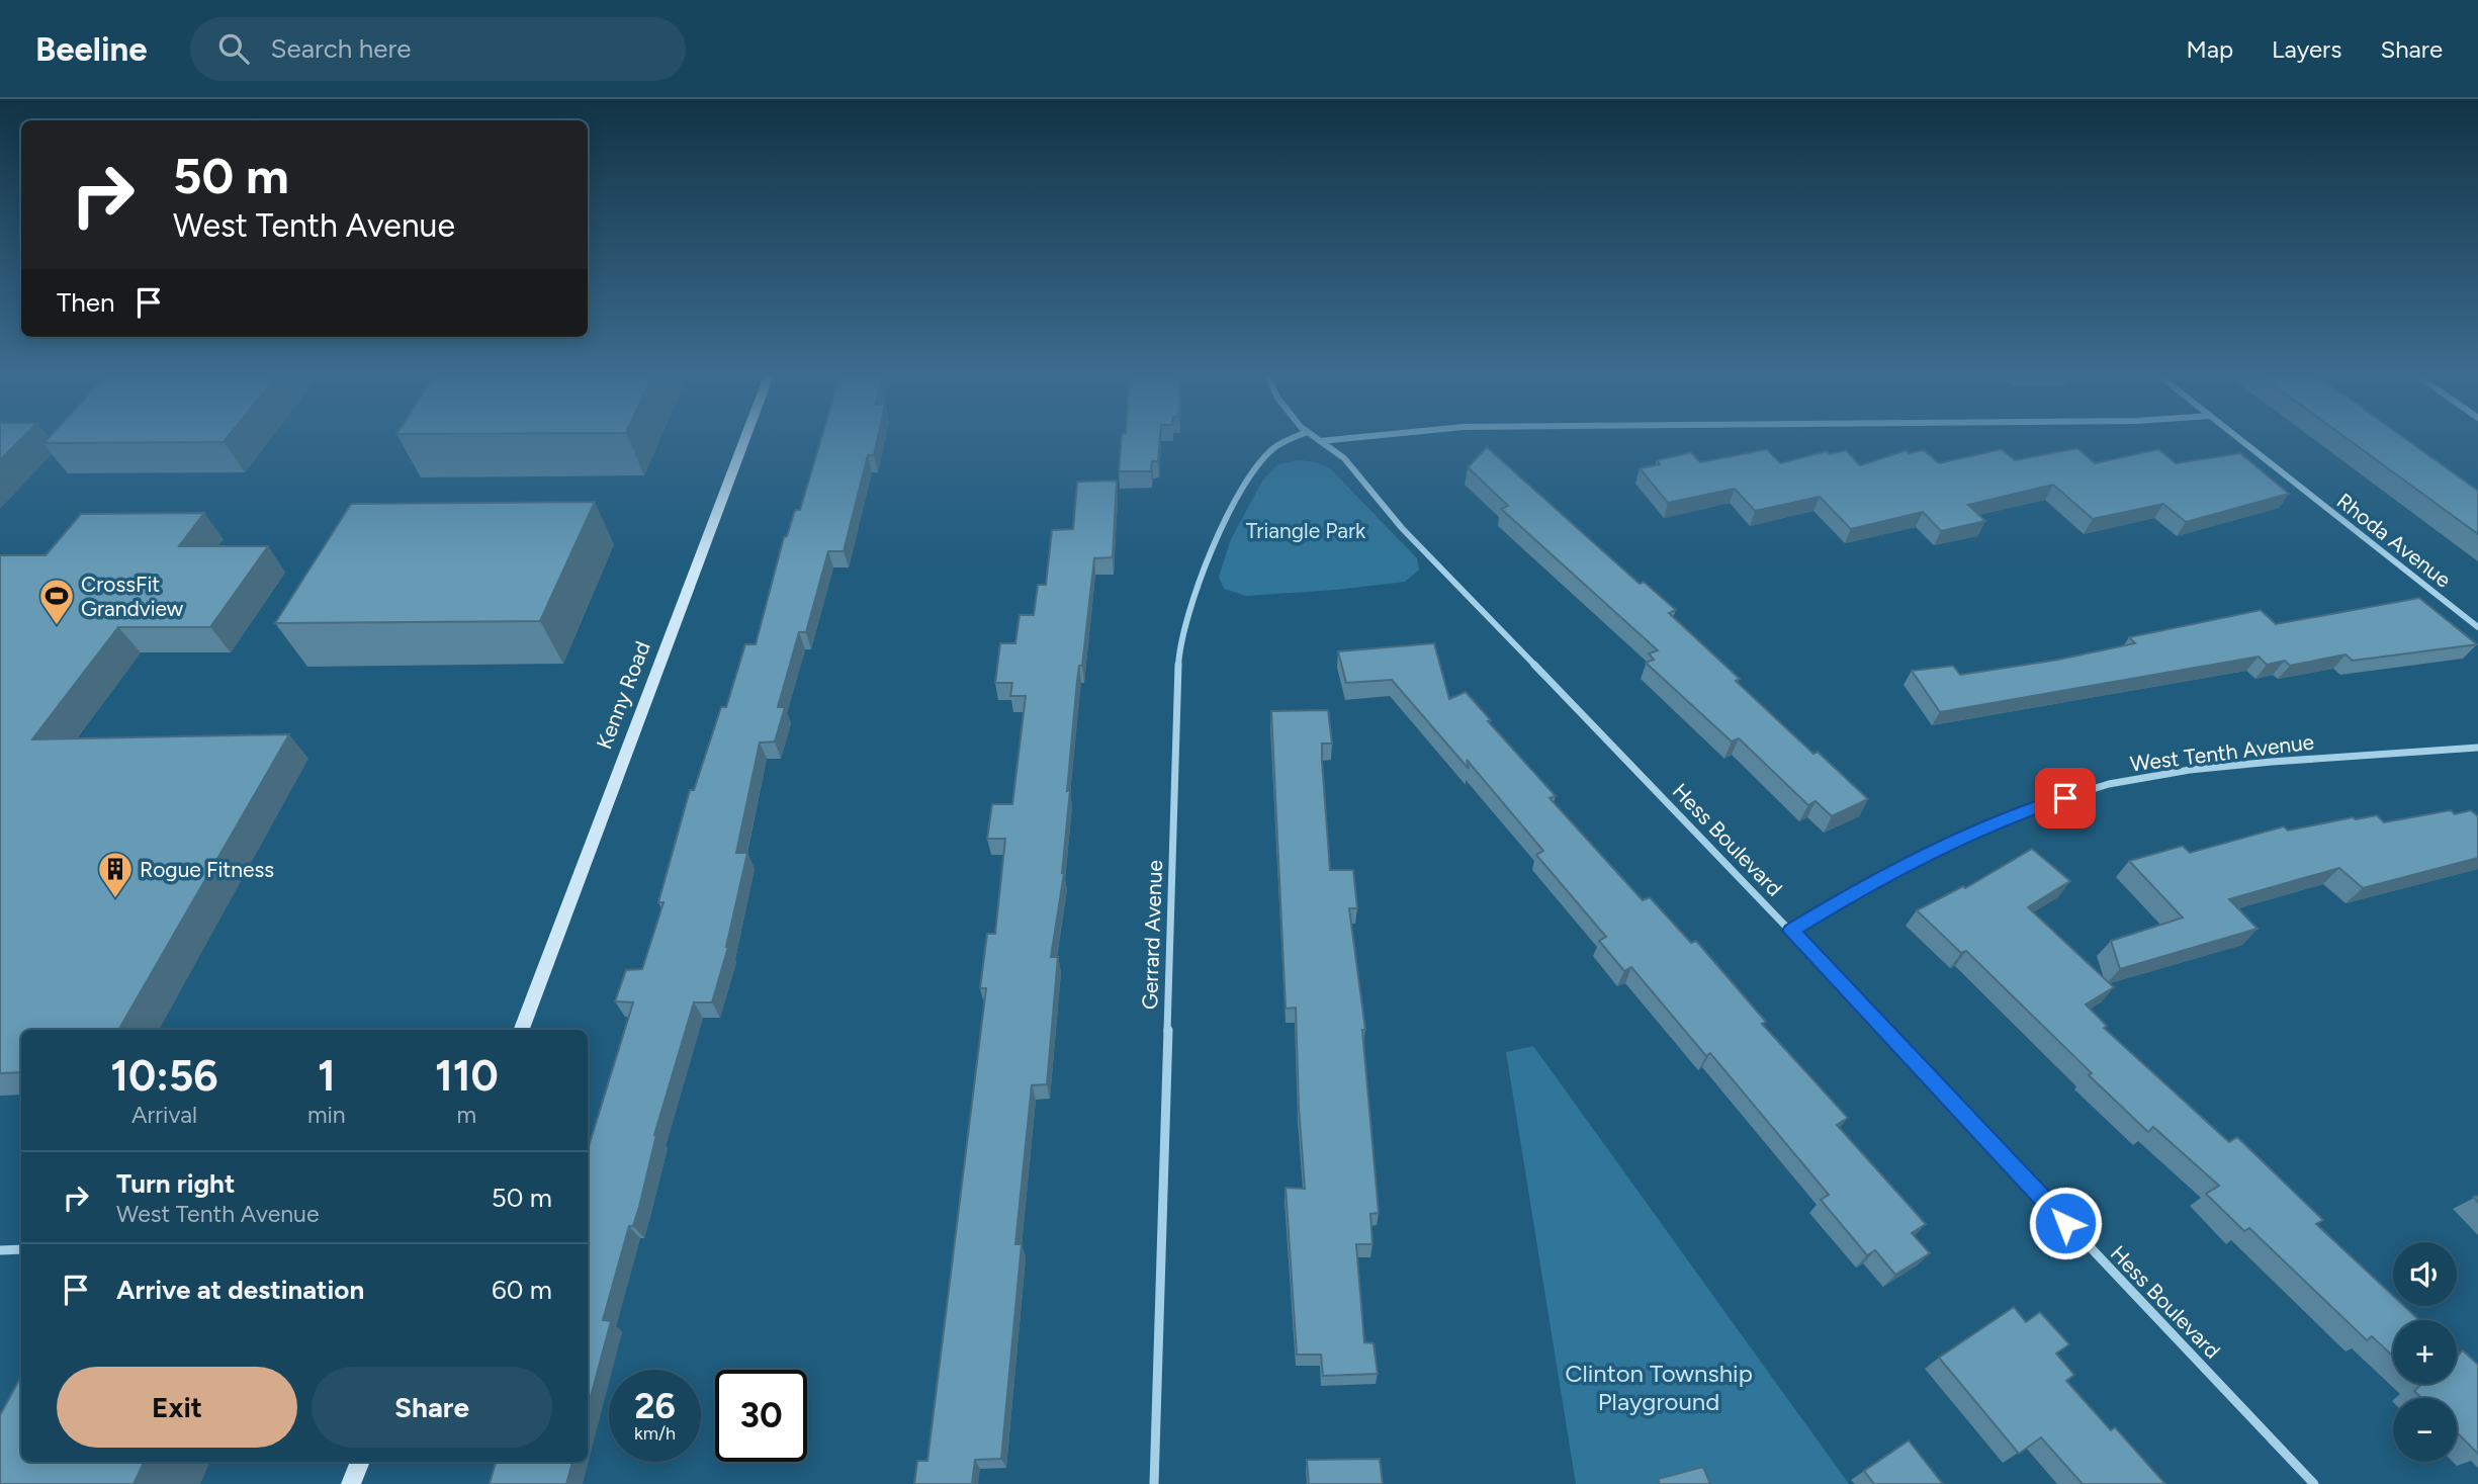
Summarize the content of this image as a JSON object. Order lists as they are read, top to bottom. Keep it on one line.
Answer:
{"streets":{"street":["Rhoda Avenue","Kenny Road","West Tenth Avenue","Hess Boulevard","Gerrard Avenue"]},"crossings":[["West Tenth Avenue","Hess Boulevard"]],"parks":["Triangle Park","Clinton Township Playground"],"places":{"sports":["CrossFit Grandview"],"building":["Rogue Fitness"]},"page":{"header":"Beeline","search":"Search here","nav":["Map","Layers","Share"],"turn":["50 m","West Tenth Avenue"],"then":"Then","eta":["10:56","Arrival","1","min","110","m"],"list":[{"name":"Turn right","note":"West Tenth Avenue","value":"50 m"},{"name":"Arrive at destination","value":"60 m"}],"map_buttons":["+","−"],"buttons":["Exit","Share"],"speed":"26 km/h","limit":"30"}}
